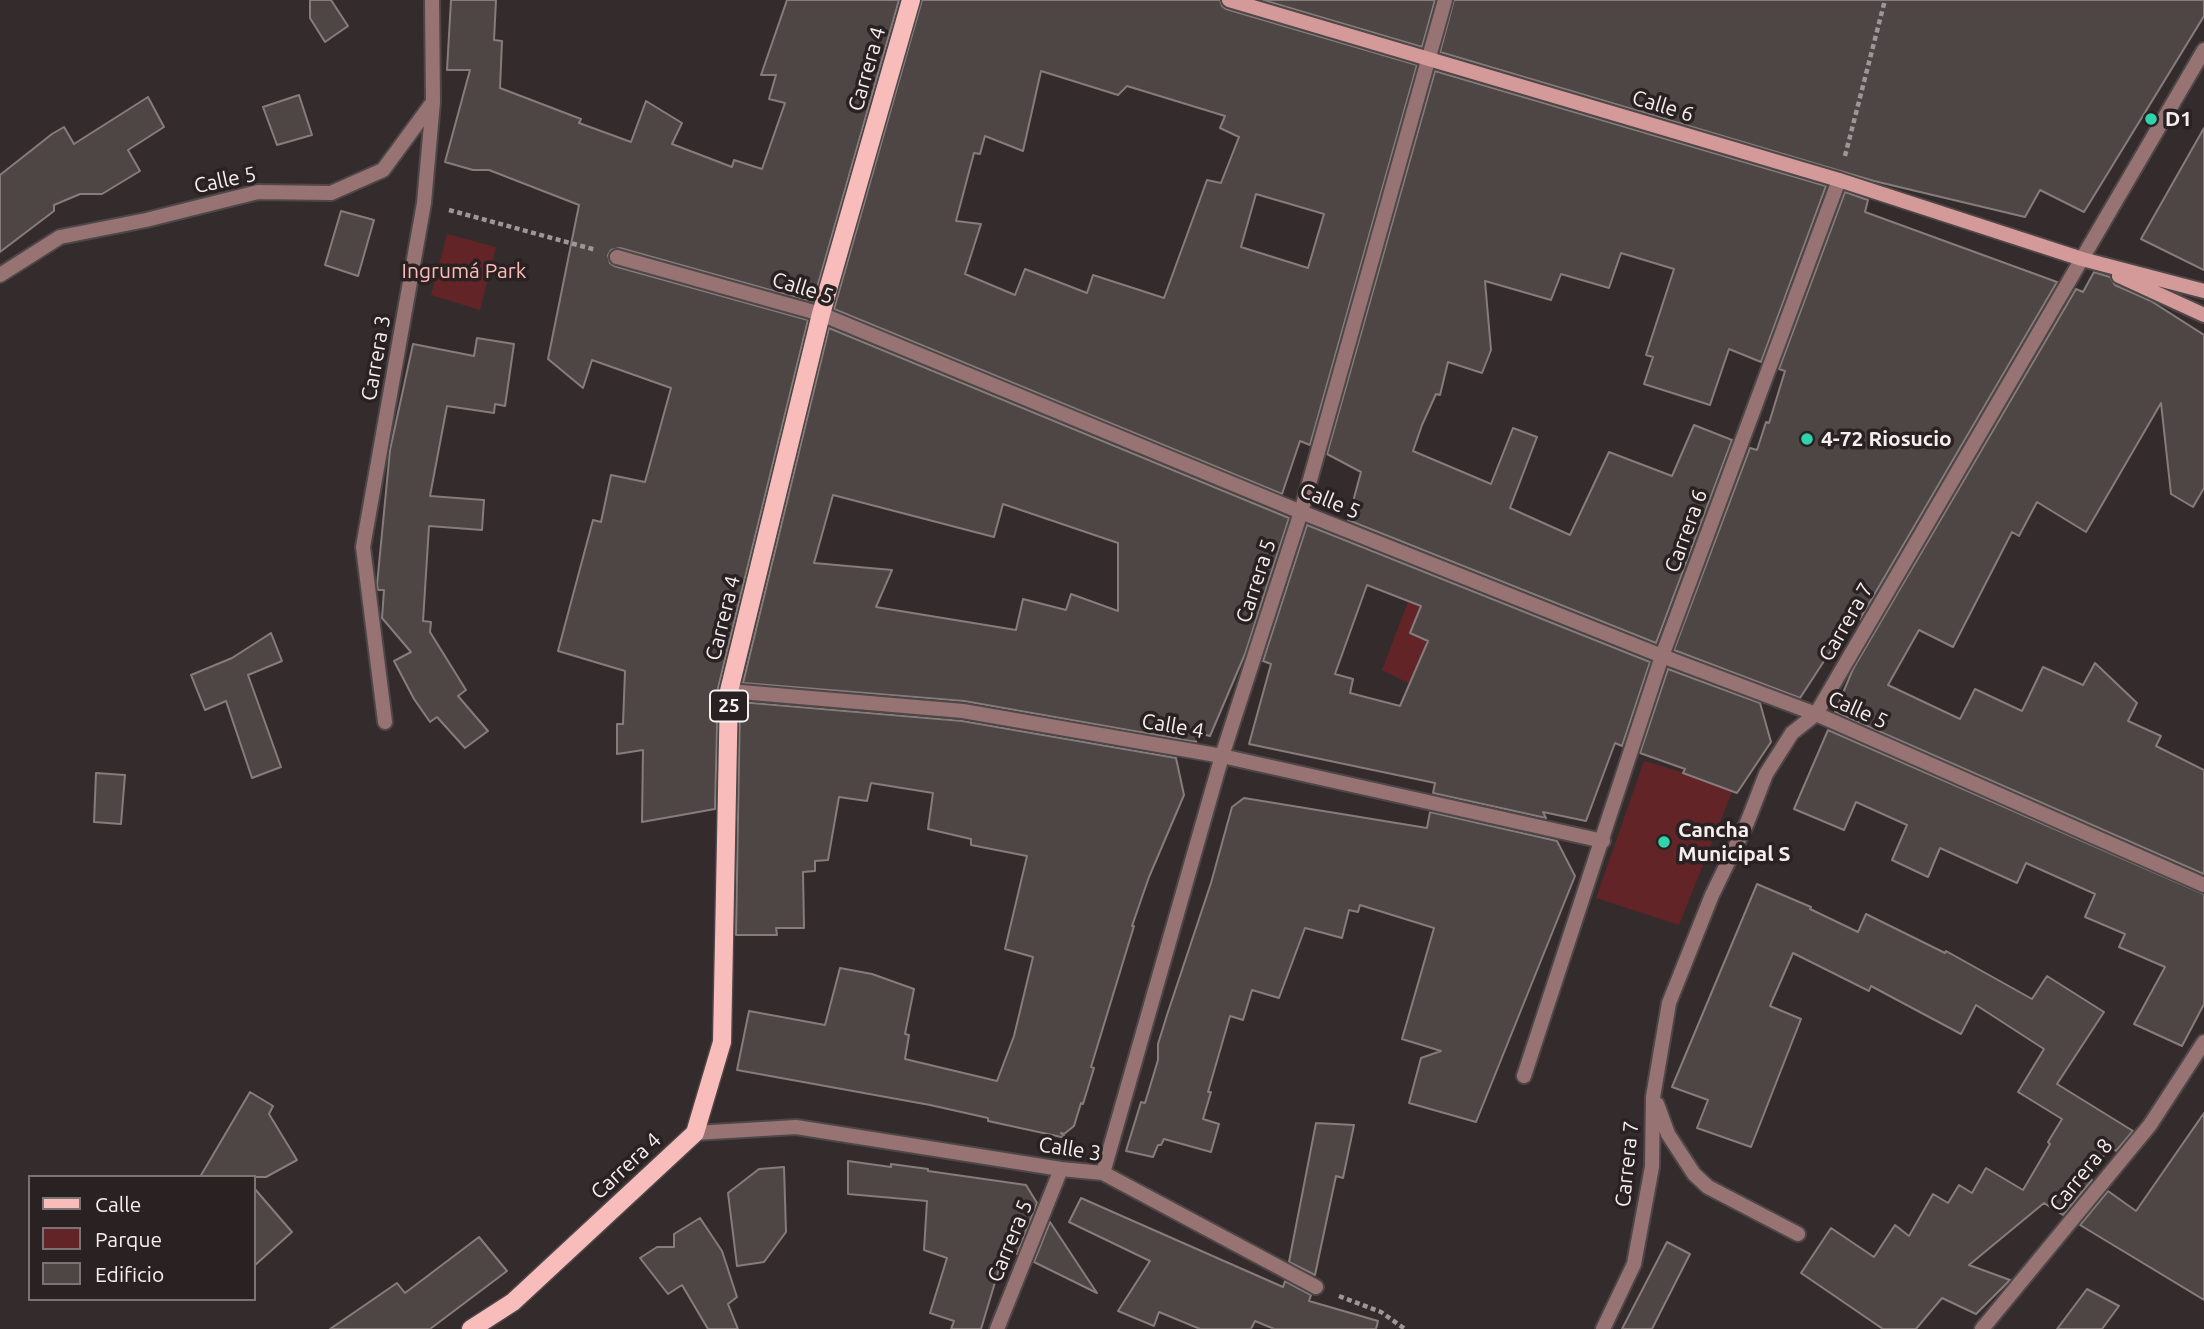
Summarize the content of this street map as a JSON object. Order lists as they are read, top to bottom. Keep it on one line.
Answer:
{"streets":{"main road":["Carrera 4","25"],"street":["Calle 6","Calle 5","Carrera 3","Carrera 6","Carrera 5","Carrera 7","Calle 4","Calle 3","Carrera 8"]},"crossings":[["Carrera 4","Calle 5"],["Carrera 4","Calle 4"],["Carrera 4","Calle 3"],["Calle 6","Carrera 6"],["Calle 6","Carrera 5"],["Calle 6","Carrera 7"],["Calle 5","Carrera 3"],["Calle 5","Carrera 6"],["Calle 5","Carrera 5"],["Calle 5","Carrera 7"],["Carrera 6","Calle 4"],["Carrera 5","Calle 4"],["Carrera 5","Calle 3"]],"parks":["Ingrumá Park"],"places":["D1","4-72 Riosucio","Cancha Municipal S"],"legend":["Calle","Parque","Edificio"]}
